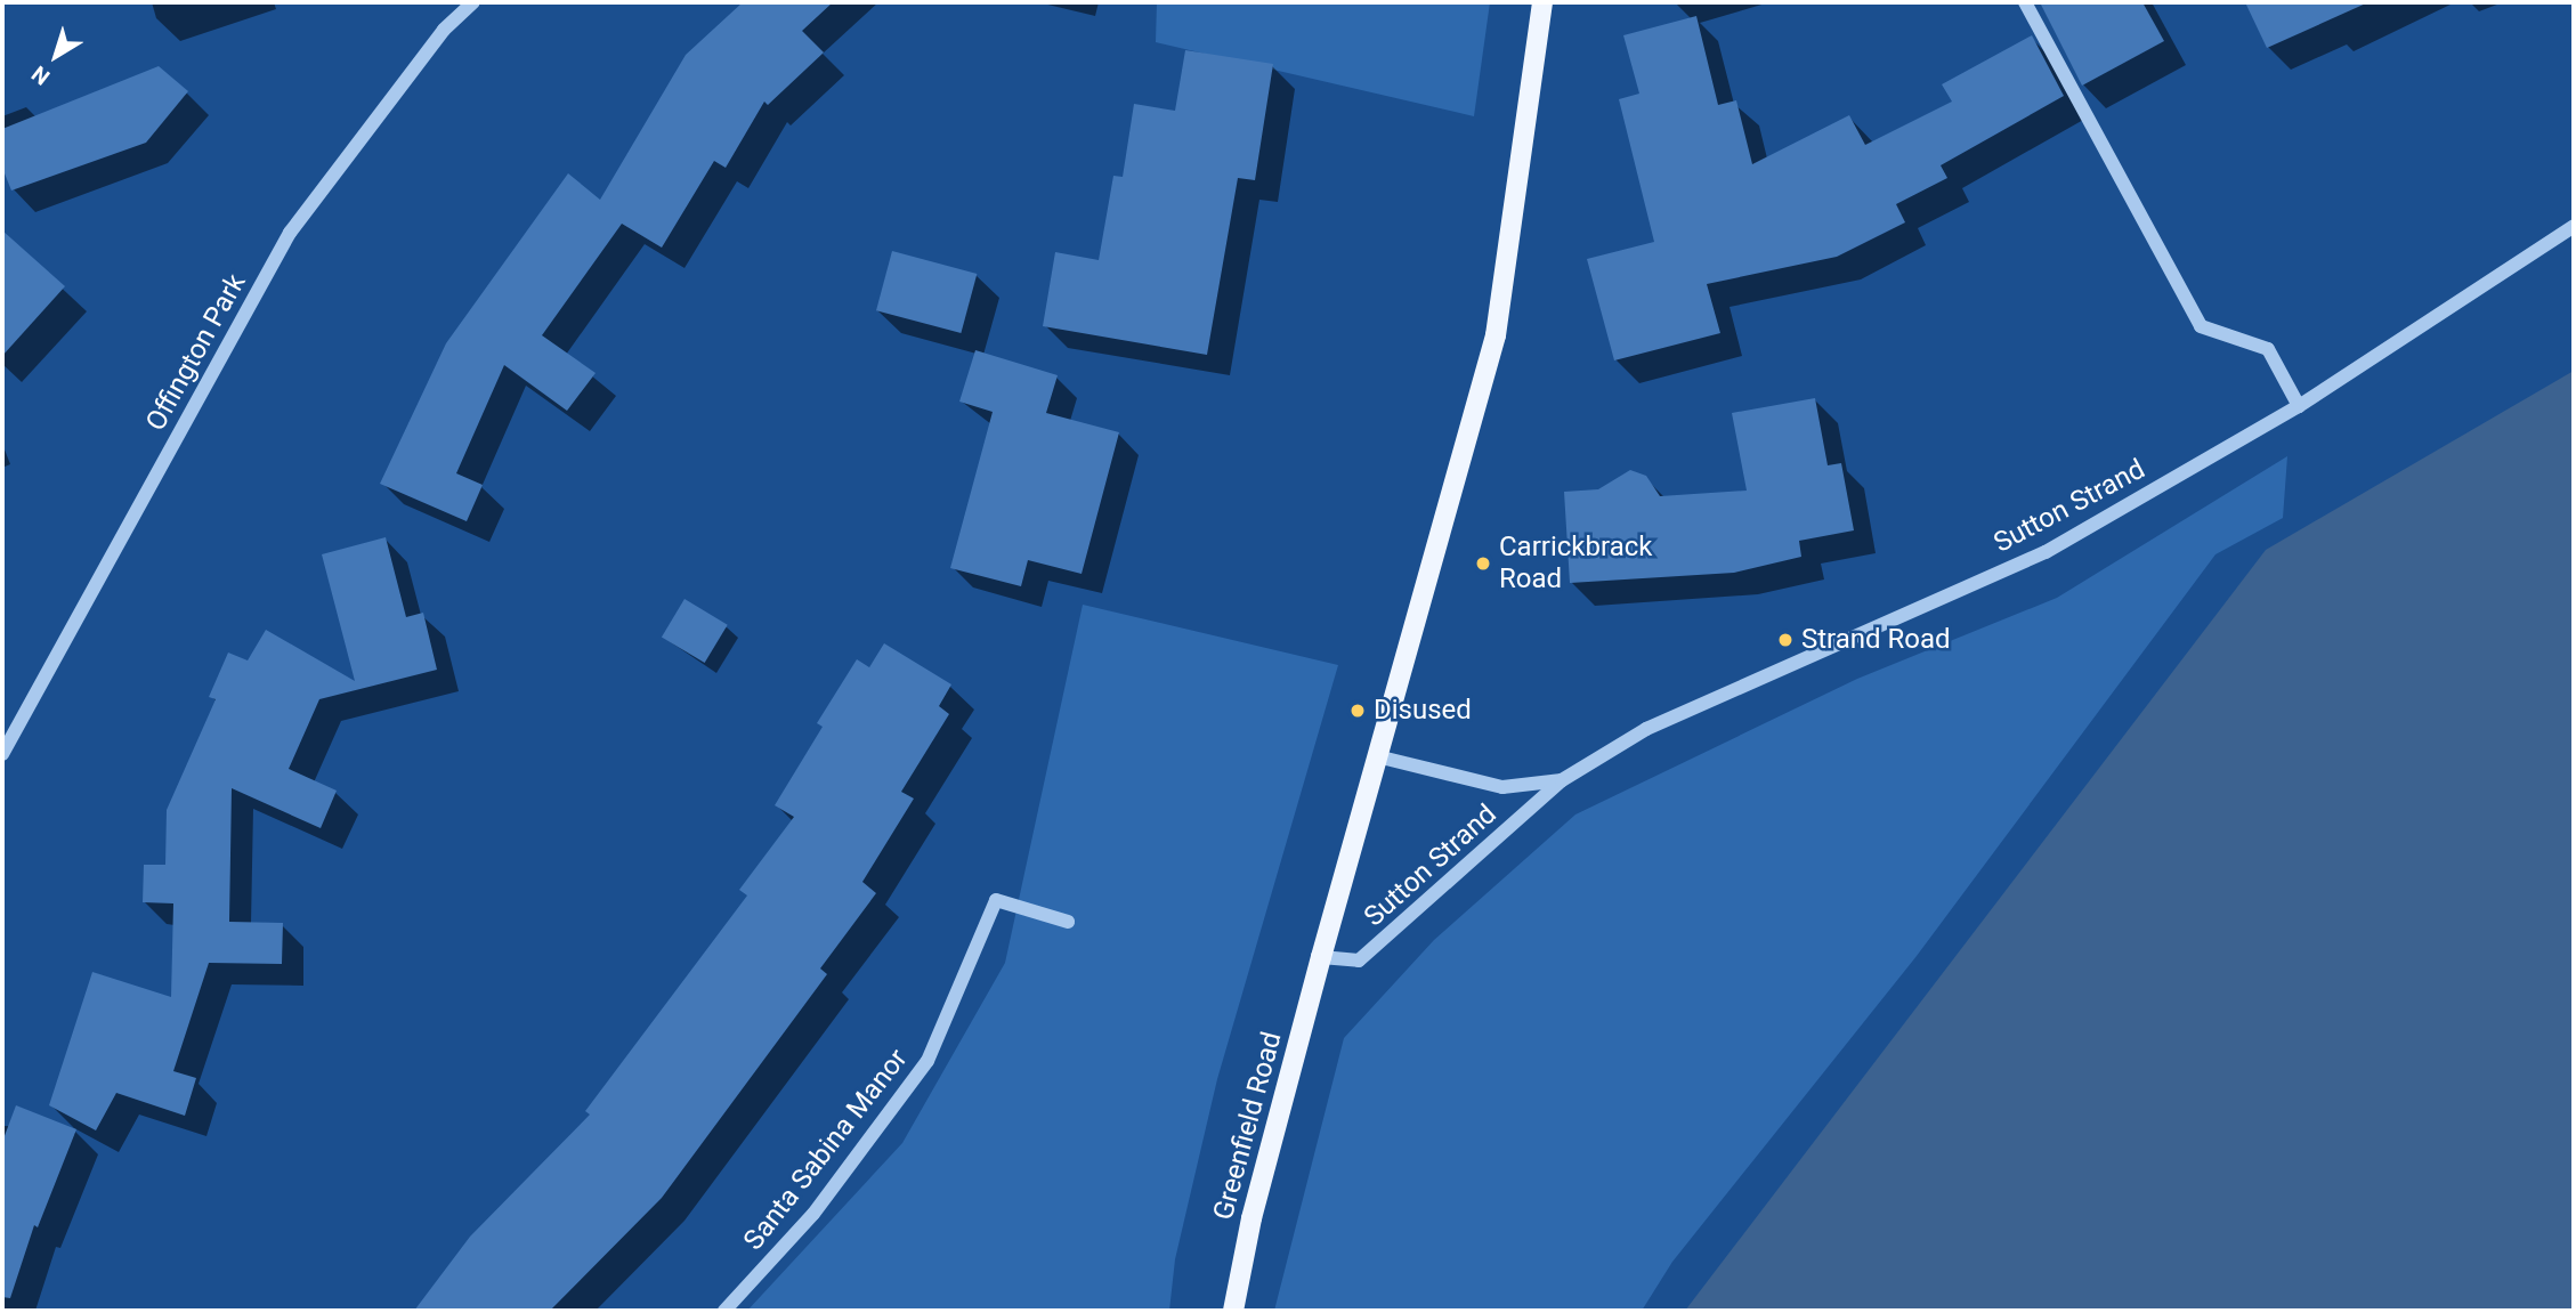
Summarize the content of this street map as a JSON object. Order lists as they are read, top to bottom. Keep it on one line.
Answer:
{"streets":{"main road":["Greenfield Road"],"street":["Offington Park","Sutton Strand","Santa Sabina Manor"]},"crossings":[["Sutton Strand","Greenfield Road"]],"places":["Carrickbrack Road","Strand Road","Disused"],"north":"bottom left"}
